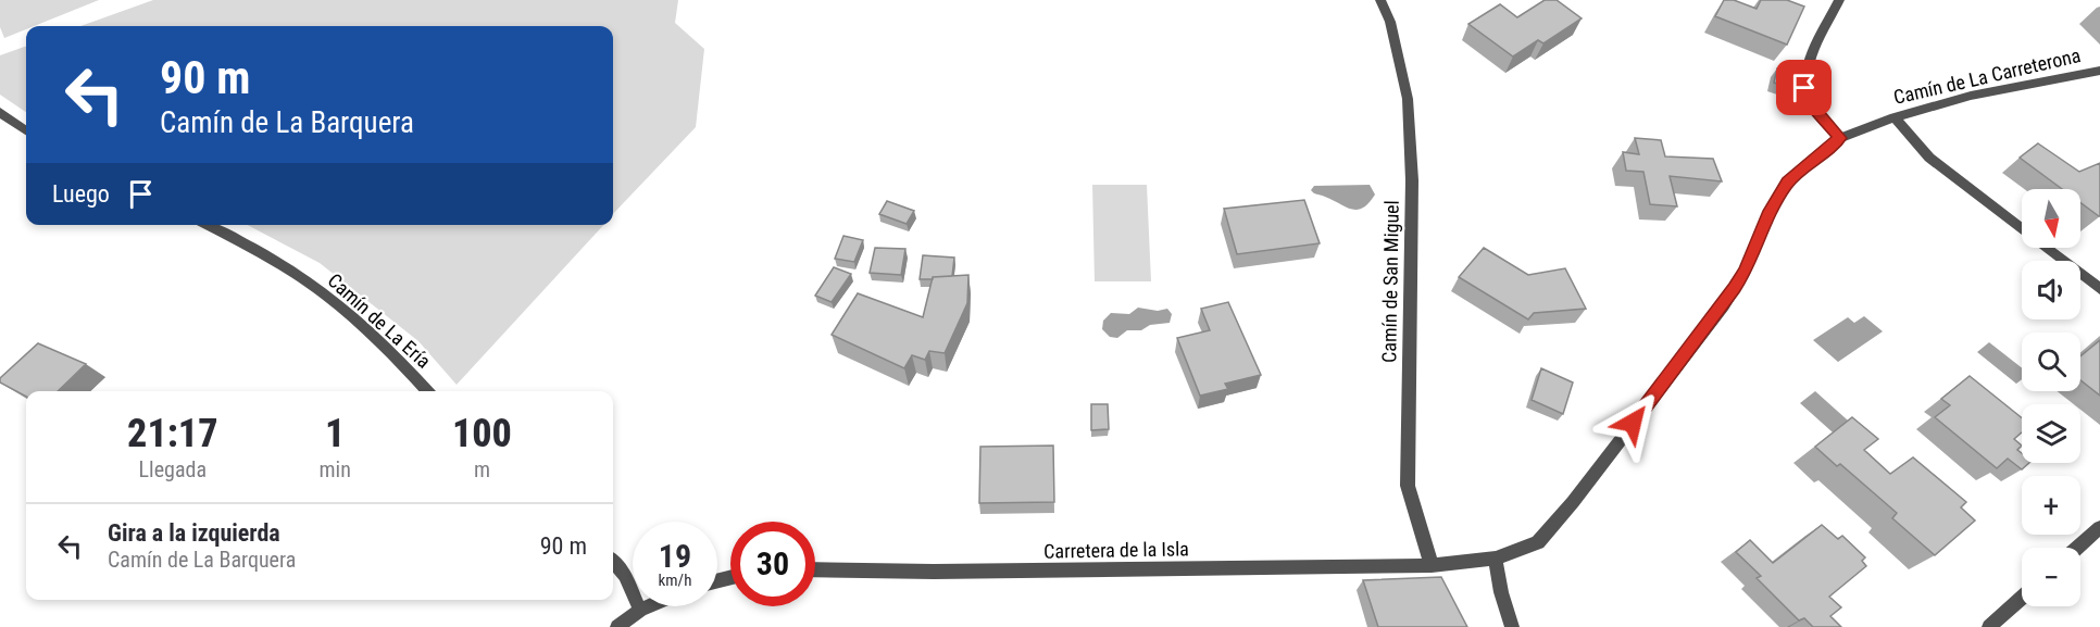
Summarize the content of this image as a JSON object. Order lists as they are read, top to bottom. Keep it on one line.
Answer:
{"streets":{"street":["Camín de La Carreterona","Camín de San Miguel","Camín de La Ería","Carretera de la Isla"]},"crossings":[["Camín de La Carreterona","Camín de San Miguel"],["Camín de La Carreterona","Carretera de la Isla"],["Camín de San Miguel","Carretera de la Isla"]],"north":"bottom","page":{"turn":["90 m","Camín de La Barquera"],"then":"Luego","map_buttons":["+","−"],"eta":["21:17","Llegada","1","min","100","m"],"list":[{"name":"Gira a la izquierda","note":"Camín de La Barquera","value":"90 m"}],"speed":"19 km/h","limit":"30"}}
